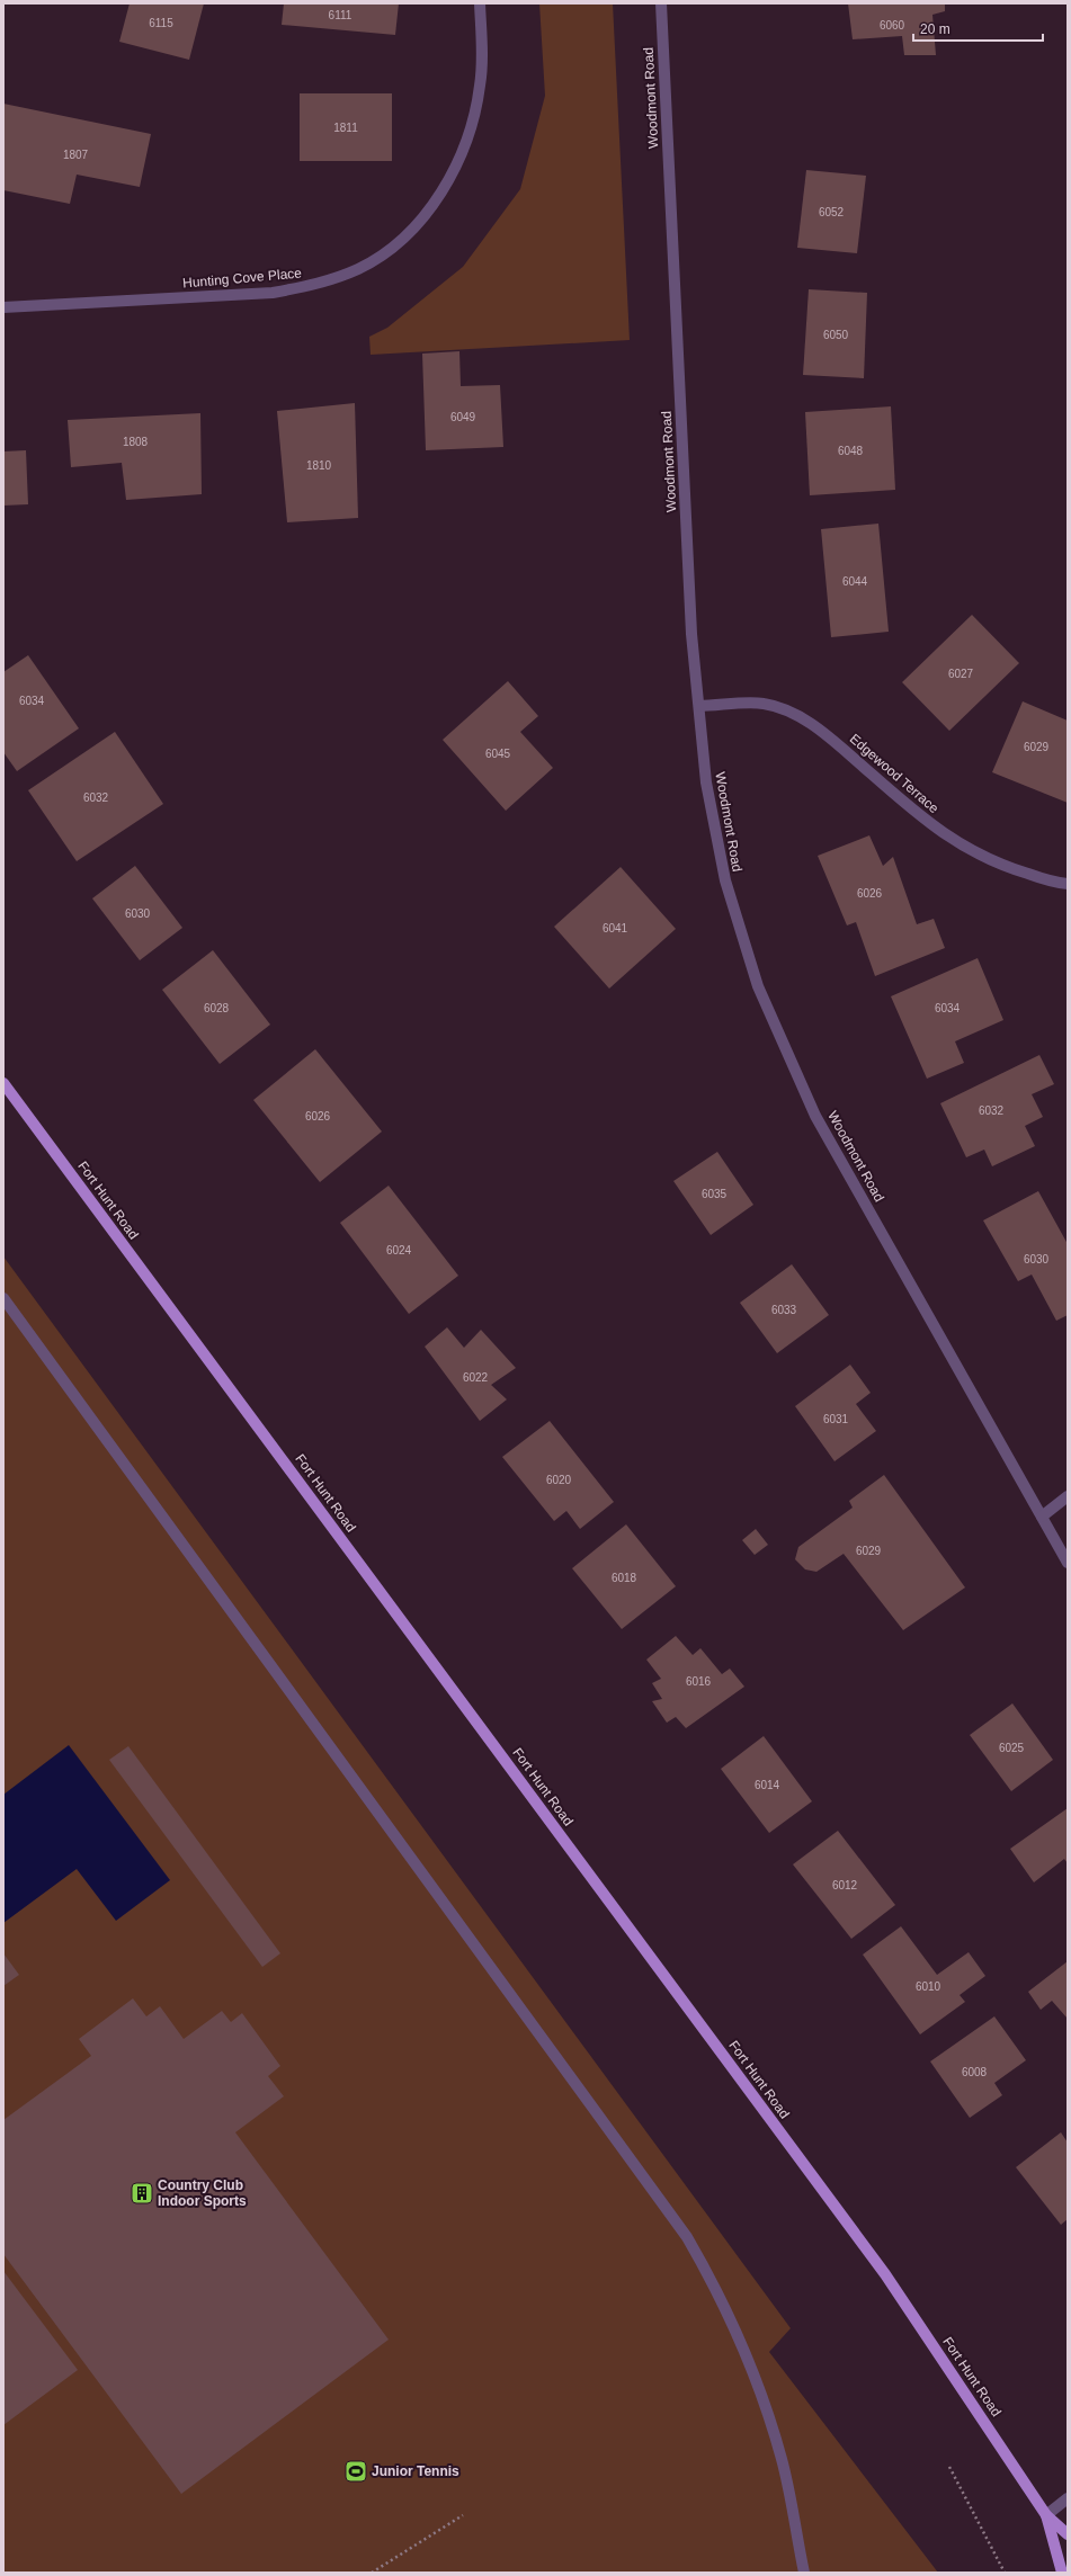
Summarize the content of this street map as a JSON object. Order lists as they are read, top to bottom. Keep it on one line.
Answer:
{"streets":{"main road":["Fort Hunt Road"],"street":["Woodmont Road","Hunting Cove Place","Edgewood Terrace"]},"crossings":[["Woodmont Road","Edgewood Terrace"]],"places":{"building":["Country Club Indoor Sports"],"sports":["Junior Tennis"]},"house_numbers":["6111","6115","6060","1811","1807","6052","6050","6049","1808","6048","1810","6044","6027","6034","6029","6045","6032","6026","6030","6041","6028","6034","6032","6026","6035","6024","6030","6033","6022","6031","6020","6029","6018","6016","6025","6014","6012","6010","6008"],"scale_bar":"20 m"}
